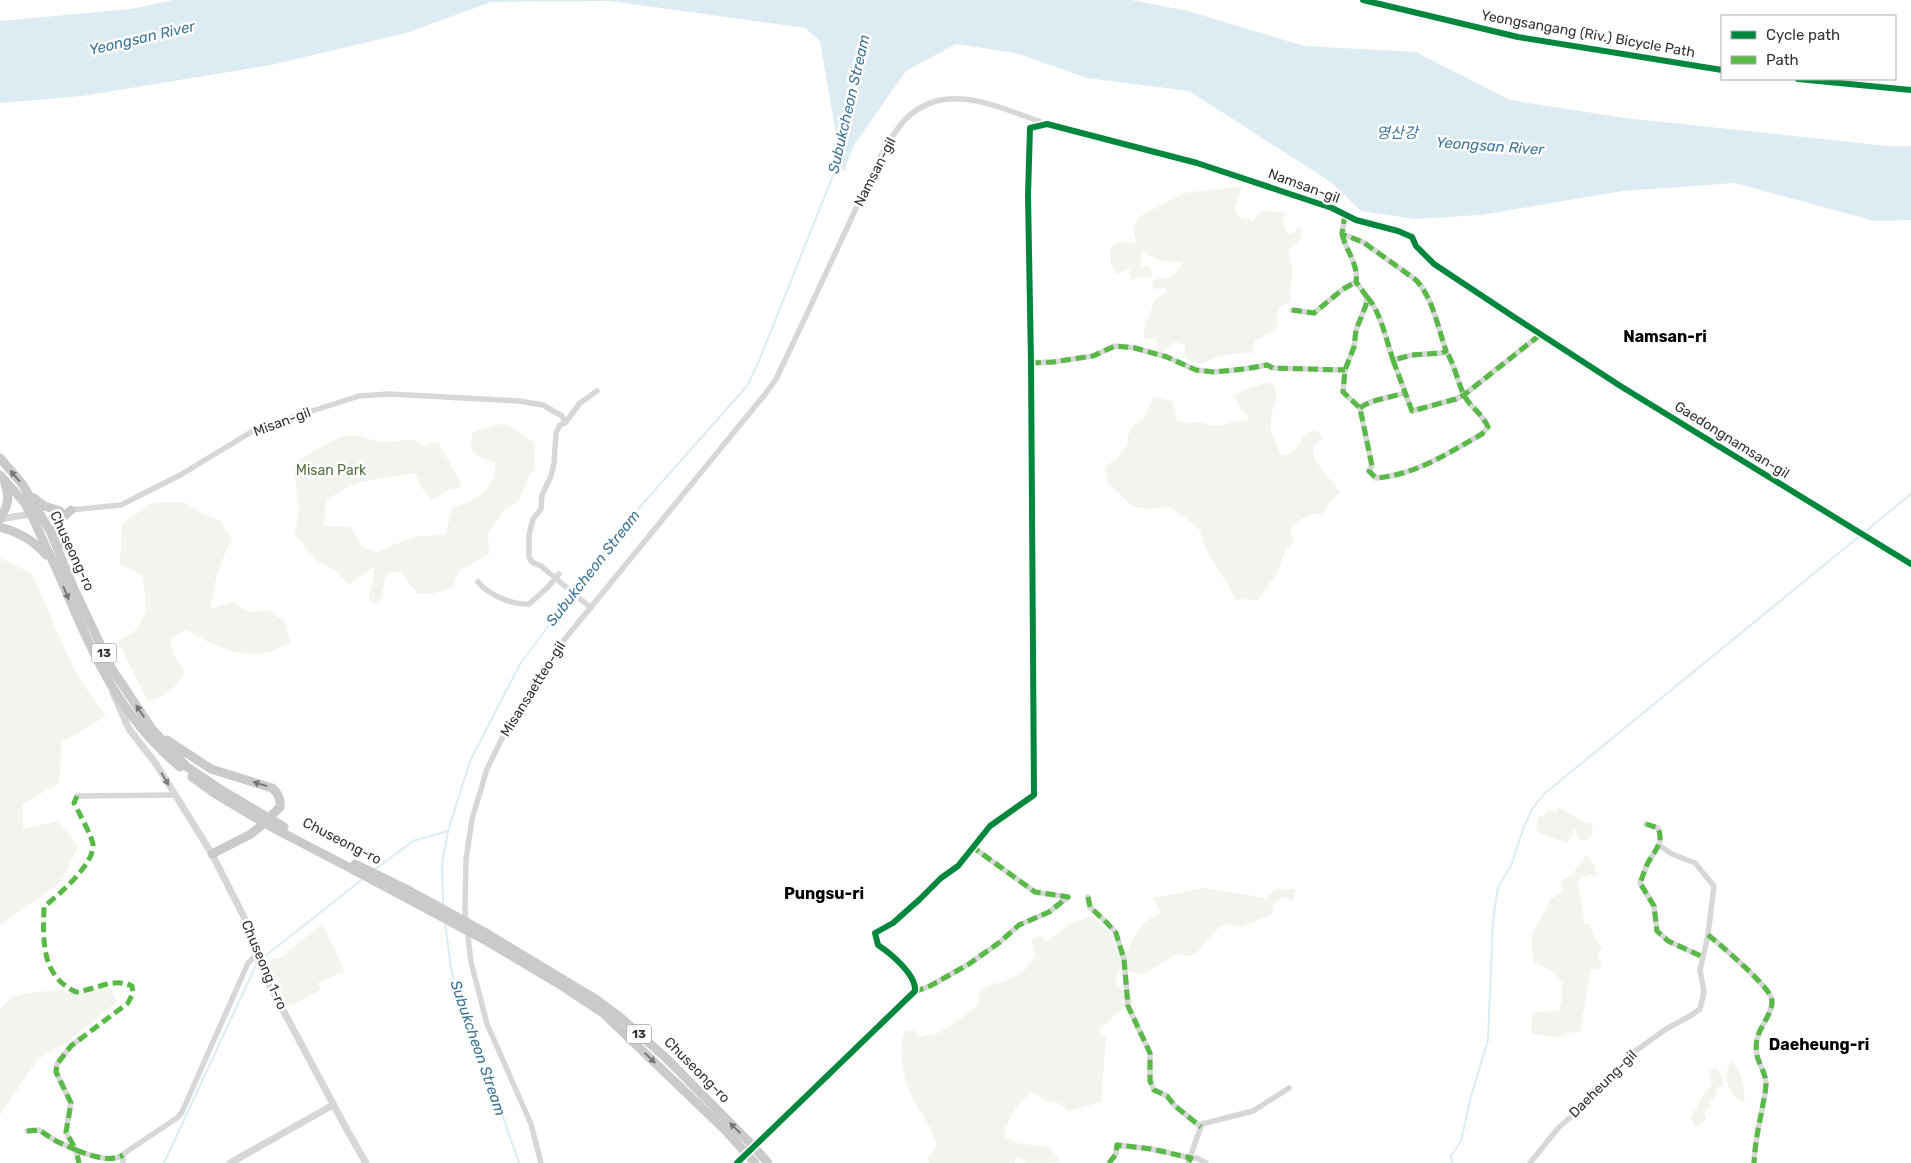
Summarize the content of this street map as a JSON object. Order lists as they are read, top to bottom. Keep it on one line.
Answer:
{"streets":{"main road":["Chuseong-ro","13"],"street":["Namsan-gil","Misan-gil","Gaedongnamsan-gil","Misansaetteo-gil","Chuseong 1-ro","Daeheung-gil"],"cycle path":["Yeongsangang (Riv.) Bicycle Path"]},"crossings":[["Namsan-gil","Gaedongnamsan-gil"],["Namsan-gil","Misansaetteo-gil"],["Misan-gil","Chuseong-ro"],["Chuseong-ro","Chuseong 1-ro"]],"districts":["Namsan-ri","Pungsu-ri","Daeheung-ri"],"water":["Yeongsan River","Subukcheon Stream","영산강"],"parks":["Misan Park"],"legend":["Cycle path","Path"]}
